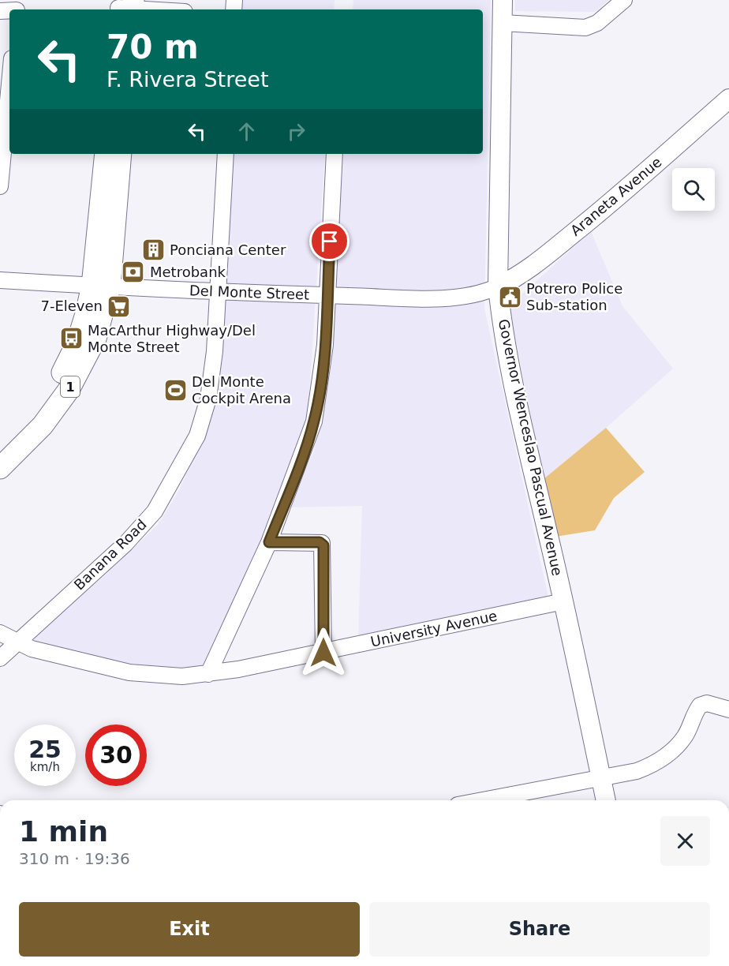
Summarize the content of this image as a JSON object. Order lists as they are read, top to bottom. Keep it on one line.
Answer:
{"streets":{"highway":["1"],"main road":["Araneta Avenue","Governor Wenceslao Pascual Avenue"],"street":["Del Monte Street","Banana Road","University Avenue"]},"crossings":[["Araneta Avenue","Del Monte Street"],["Araneta Avenue","Governor Wenceslao Pascual Avenue"],["Del Monte Street","1"],["Del Monte Street","Governor Wenceslao Pascual Avenue"],["Del Monte Street","Banana Road"],["Governor Wenceslao Pascual Avenue","University Avenue"],["Banana Road","University Avenue"]],"places":{"building":["Ponciana Center"],"bank":["Metrobank"],"public building":["Potrero Police Sub-station"],"supermarket":["7-Eleven"],"bus stop":["MacArthur Highway/Del Monte Street"],"sports":["Del Monte Cockpit Arena"]},"page":{"turn":["70 m","F. Rivera Street"],"speed":"25 km/h","limit":"30","heading":["1 min","310 m · 19:36"],"buttons":["Exit","Share"]}}
